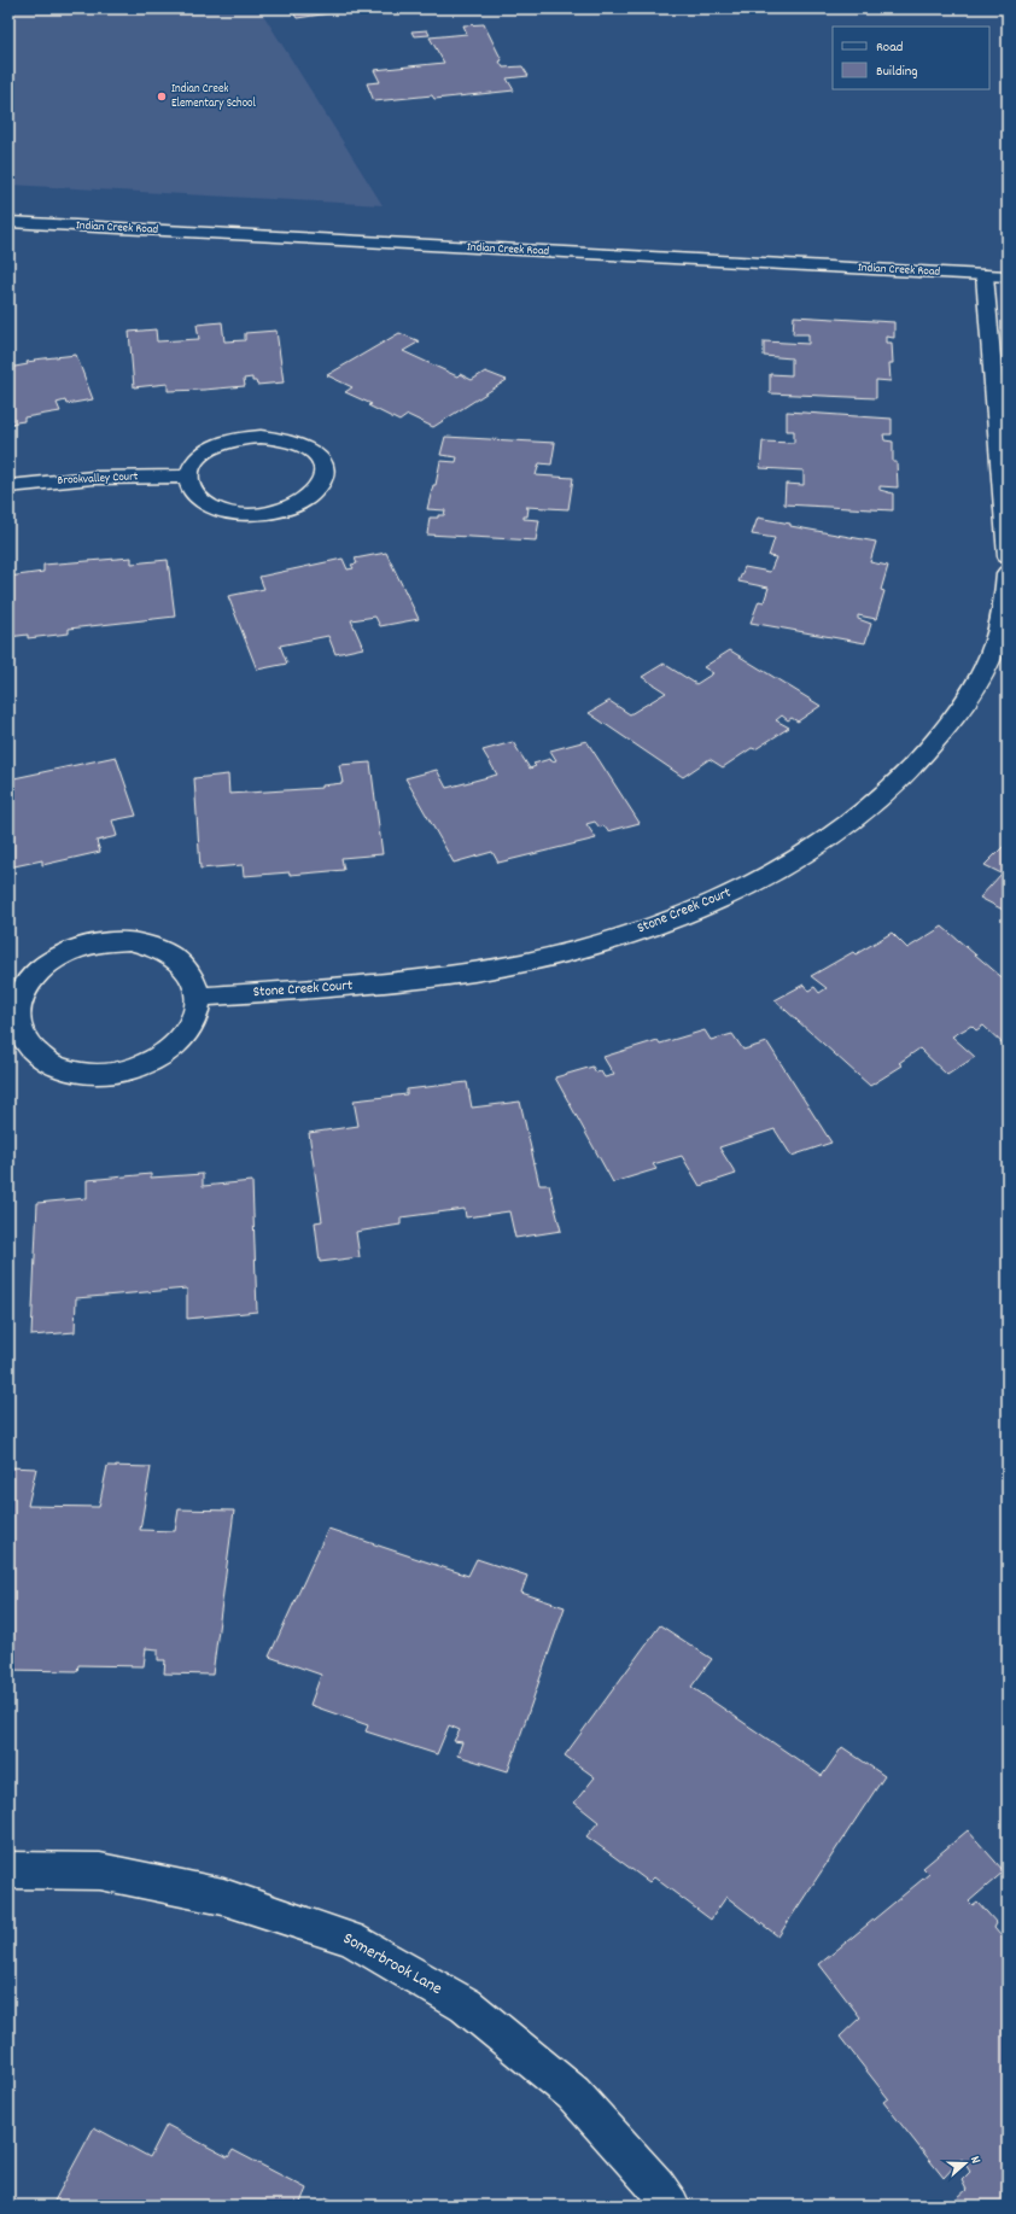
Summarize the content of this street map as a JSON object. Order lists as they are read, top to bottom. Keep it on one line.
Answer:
{"streets":{"street":["Indian Creek Road","Brookvalley Court","Stone Creek Court","Somerbrook Lane"]},"places":["Indian Creek Elementary School"],"legend":["Road","Building"],"north":"right"}
